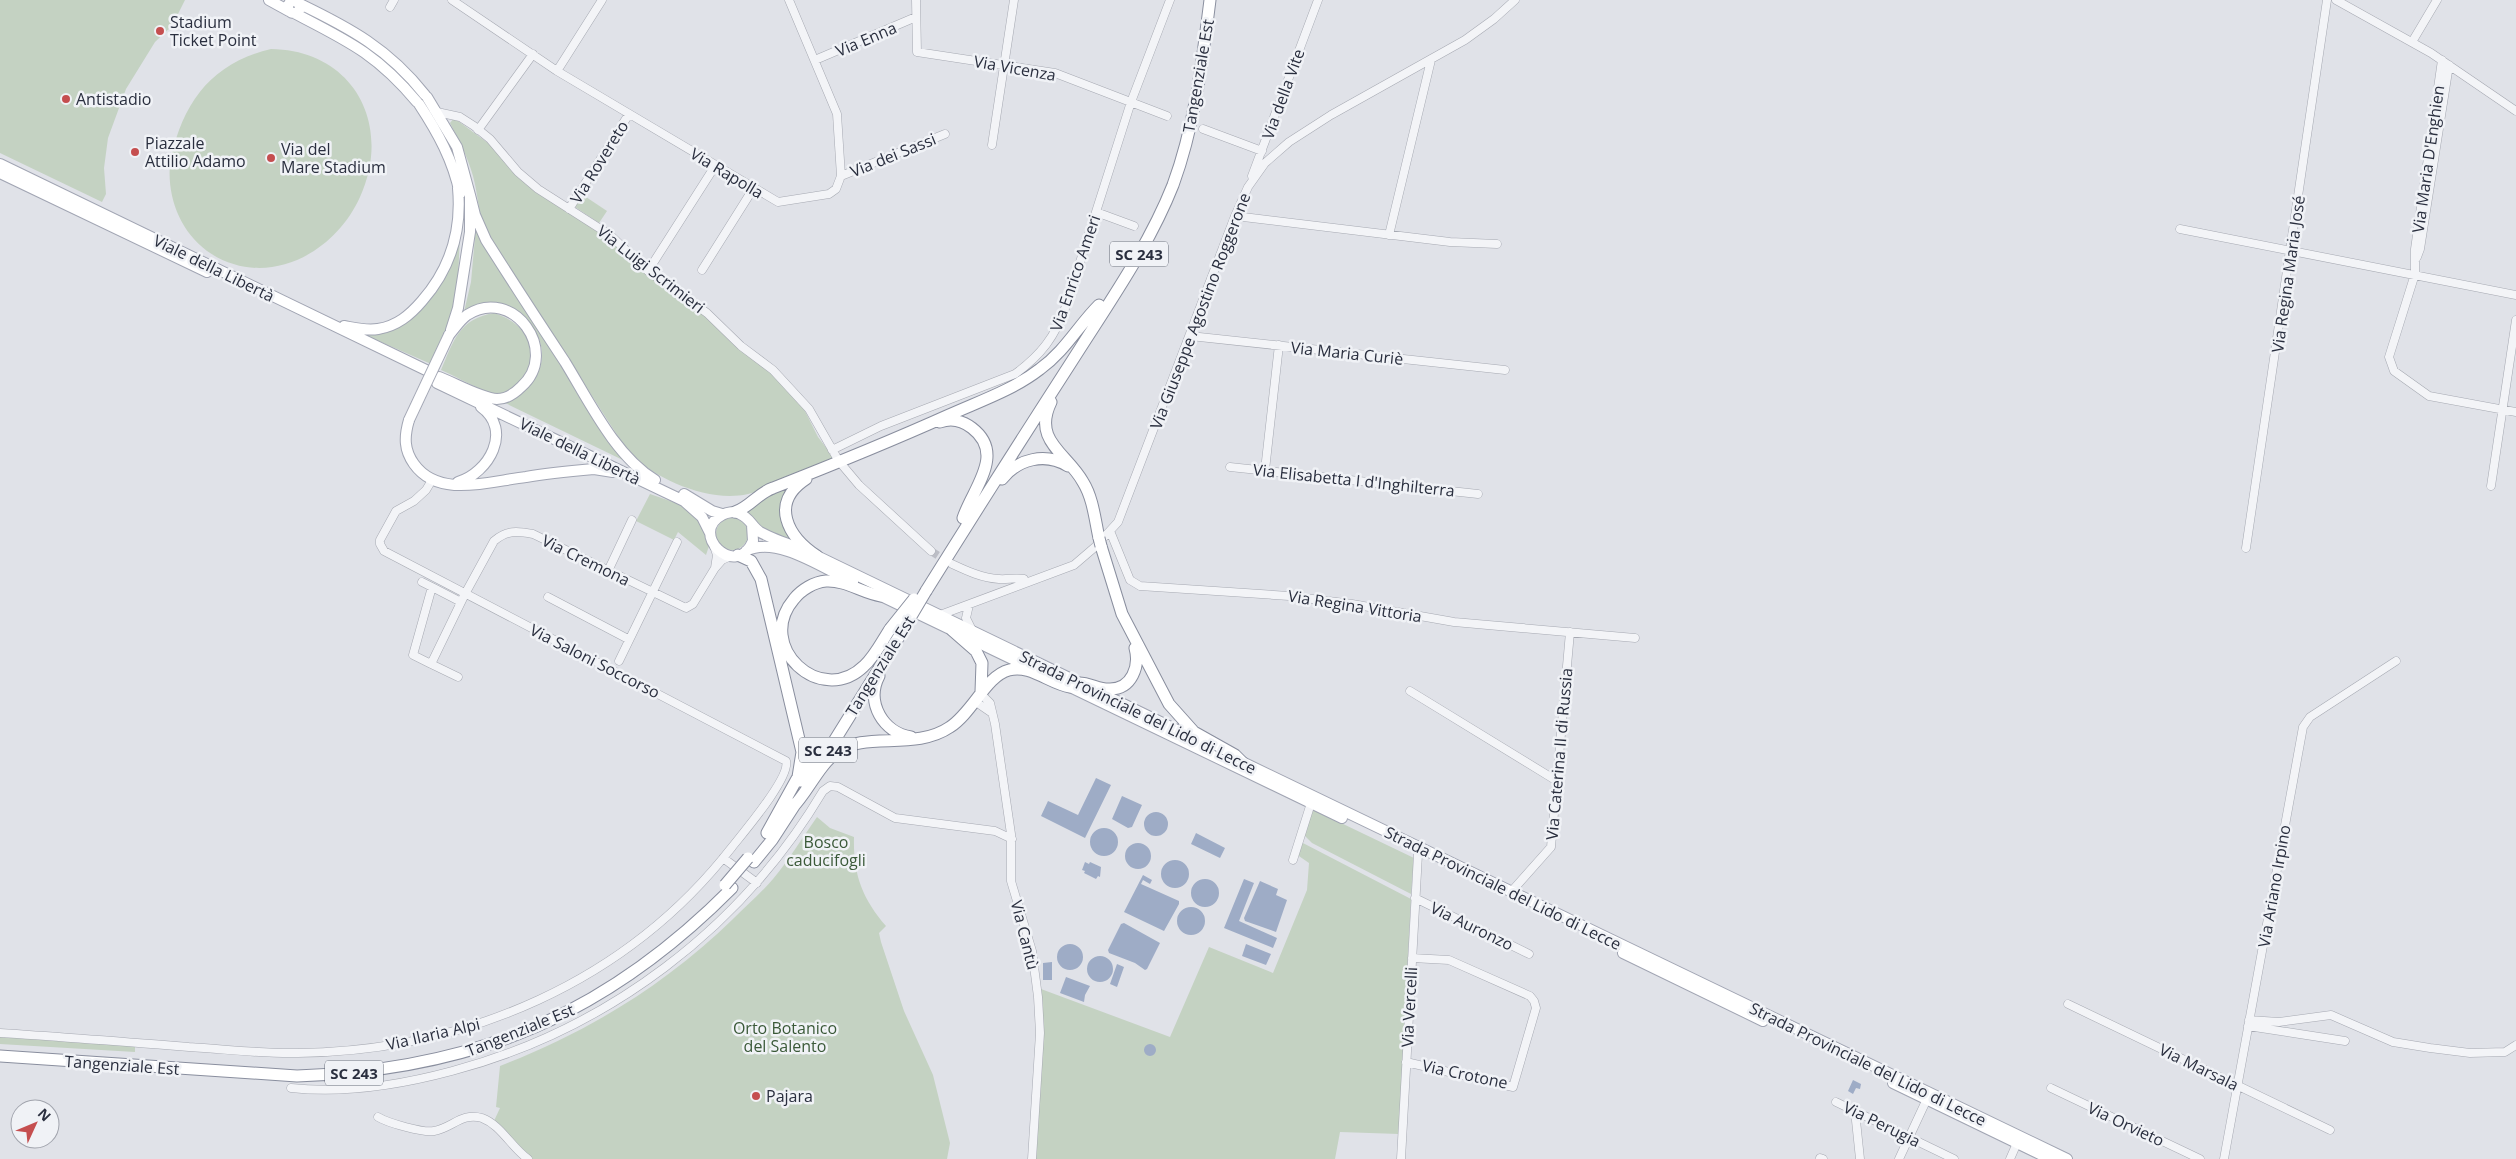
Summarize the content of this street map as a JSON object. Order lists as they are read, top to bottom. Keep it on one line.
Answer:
{"streets":{"highway":["Tangenziale Est","SC 243"],"main road":["Viale della Libertà","Strada Provinciale del Lido di Lecce"],"street":["Via Enna","Via Vicenza","Via della Vite","Via dei Sassi","Via Maria D'Enghien","Via Rovereto","Via Rapolla","Via Luigi Scrimieri","Via Enrico Ameri","Via Regina Maria José","Via Giuseppe Agostino Roggerone","Via Maria Curiè","Via Elisabetta I d'Inghilterra","Via Cremona","Via Regina Vittoria","Via Saloni Soccorso","Via Caterina II di Russia","Via Ariano Irpino","Via Auronzo","Via Cantù","Via Vercelli","Via Ilaria Alpi","Via Marsala","Via Crotone","Via Perugia","Via Orvieto"]},"crossings":[["Via Enna","Via Vicenza"],["Via Vicenza","Via Enrico Ameri"],["Via della Vite","Via Giuseppe Agostino Roggerone"],["Via dei Sassi","Via Rapolla"],["Via Rovereto","Via Rapolla"],["Via Rovereto","Via Luigi Scrimieri"],["Viale della Libertà","Via Cremona"],["Via Luigi Scrimieri","Via Enrico Ameri"],["Via Giuseppe Agostino Roggerone","Via Maria Curiè"],["Via Giuseppe Agostino Roggerone","Via Regina Vittoria"],["Via Giuseppe Agostino Roggerone","Strada Provinciale del Lido di Lecce"],["Via Cremona","Via Saloni Soccorso"],["Via Regina Vittoria","Via Caterina II di Russia"],["Via Saloni Soccorso","Via Ilaria Alpi"],["Strada Provinciale del Lido di Lecce","Via Caterina II di Russia"],["Strada Provinciale del Lido di Lecce","Via Vercelli"],["Via Ariano Irpino","Via Marsala"],["Via Auronzo","Via Vercelli"],["Via Vercelli","Via Crotone"]],"parks":["Bosco caducifogli","Orto Botanico del Salento"],"places":["Stadium Ticket Point","Antistadio","Piazzale Attilio Adamo","Via del Mare Stadium","Pajara"],"north":"top right"}
